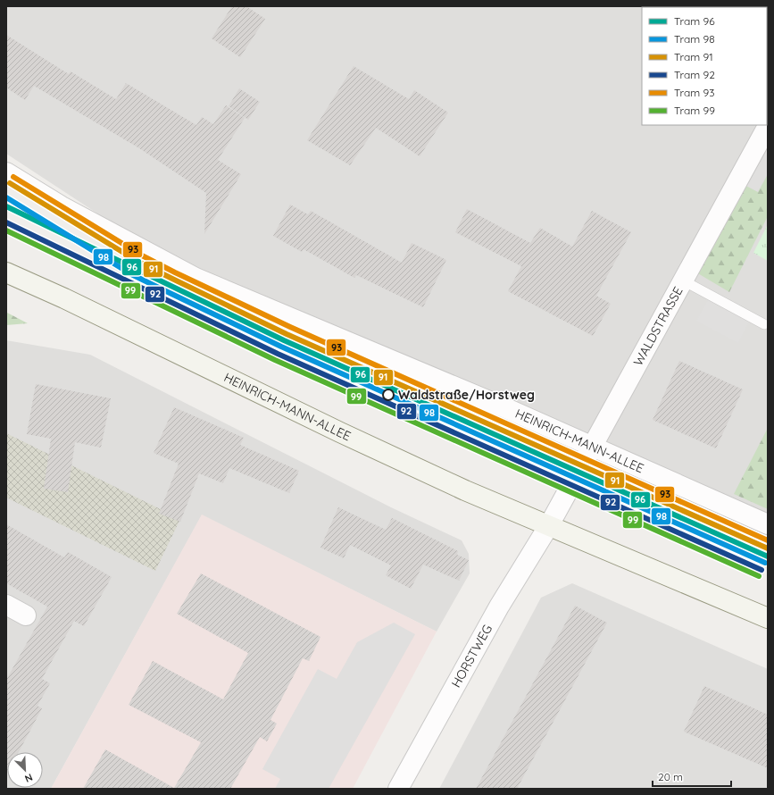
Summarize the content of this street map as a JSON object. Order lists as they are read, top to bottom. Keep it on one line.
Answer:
{"streets":{"main road":["HEINRICH-MANN-ALLEE"],"street":["WALDSTRASSE","HORSTWEG"]},"crossings":[["WALDSTRASSE","HEINRICH-MANN-ALLEE"],["WALDSTRASSE","HORSTWEG"],["HEINRICH-MANN-ALLEE","HORSTWEG"]],"places":["Waldstraße/Horstweg"],"lines":["tram line 93","tram line 91","tram line 98","tram line 96","tram line 92","tram line 99"],"legend":["Tram 96","Tram 98","Tram 91","Tram 92","Tram 93","Tram 99"],"scale_bar":"20 m","north":"bottom right"}
